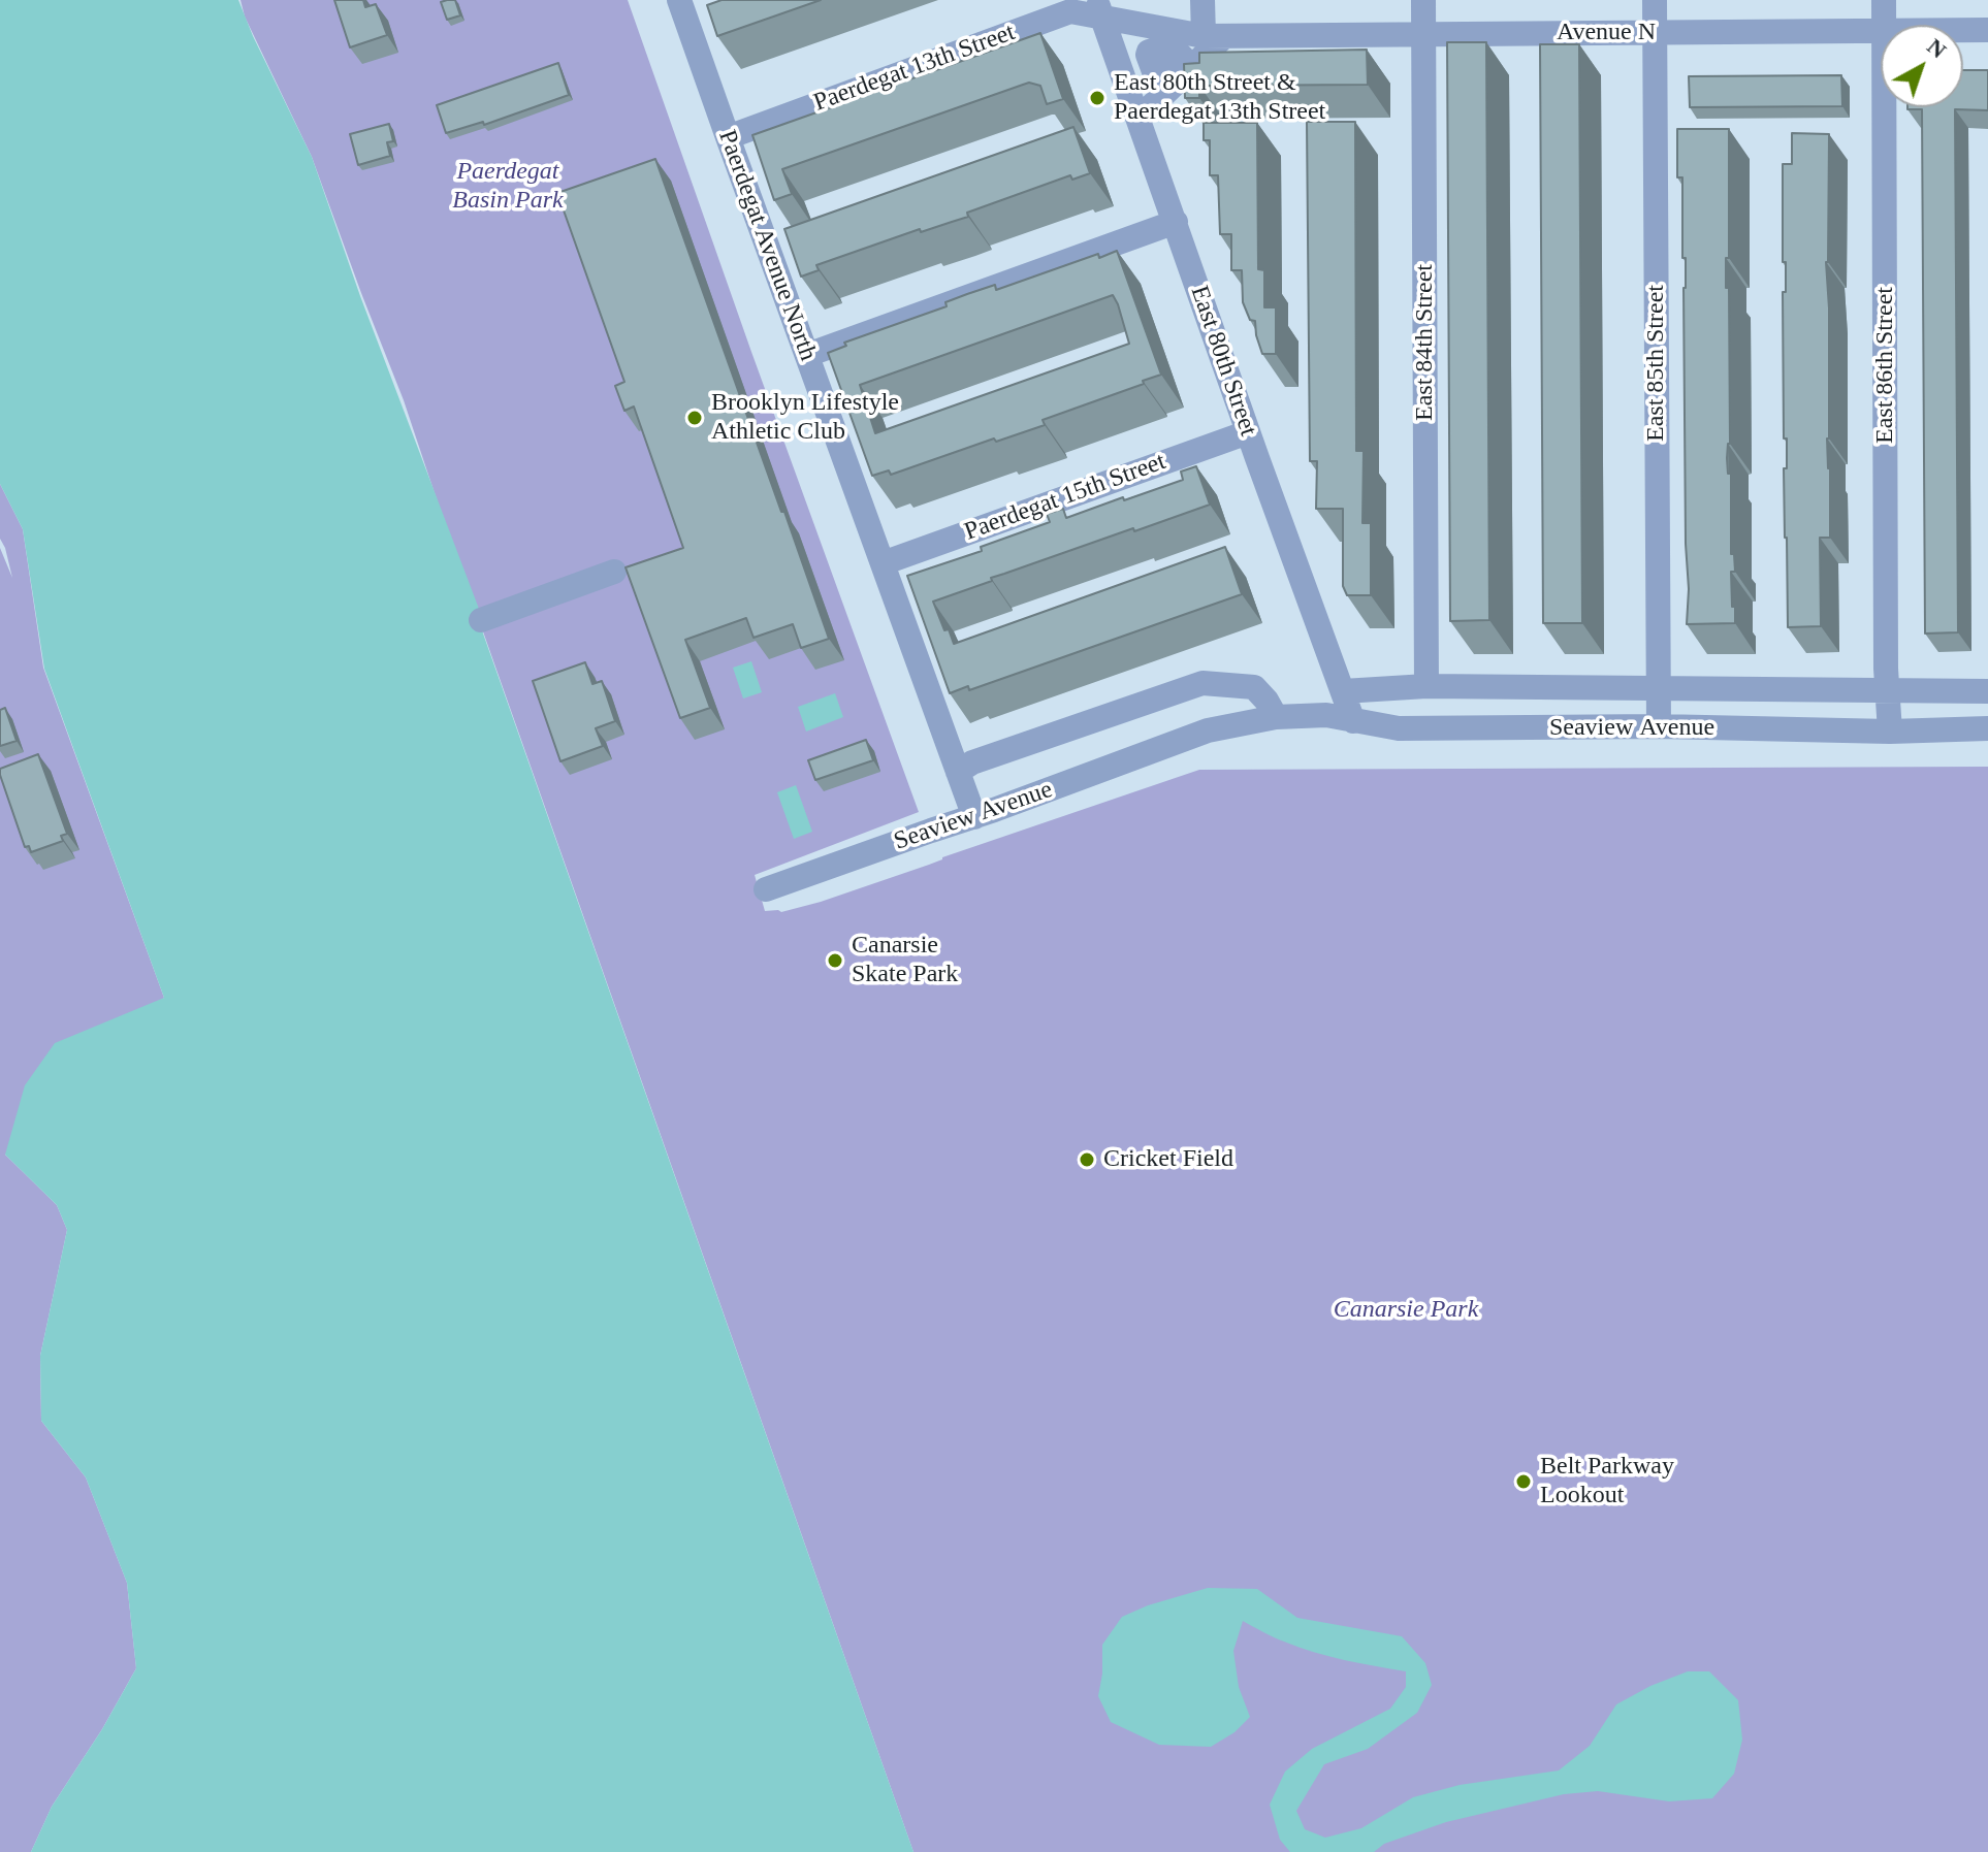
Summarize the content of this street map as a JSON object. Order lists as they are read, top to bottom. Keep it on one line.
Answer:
{"streets":{"street":["Avenue N","Paerdegat 13th Street","Paerdegat Avenue North","East 84th Street","East 80th Street","East 85th Street","East 86th Street","Paerdegat 15th Street","Seaview Avenue"]},"crossings":[["Avenue N","Paerdegat 13th Street"],["Avenue N","East 84th Street"],["Avenue N","East 80th Street"],["Avenue N","East 85th Street"],["Paerdegat 13th Street","Paerdegat Avenue North"],["Paerdegat 13th Street","East 80th Street"],["Paerdegat Avenue North","Paerdegat 15th Street"],["Paerdegat Avenue North","Seaview Avenue"],["East 84th Street","Seaview Avenue"],["East 80th Street","Paerdegat 15th Street"],["East 80th Street","Seaview Avenue"],["East 85th Street","Seaview Avenue"],["East 86th Street","Seaview Avenue"]],"parks":["Paerdegat Basin Park","Canarsie Park"],"places":["East 80th Street & Paerdegat 13th Street","Brooklyn Lifestyle Athletic Club","Canarsie Skate Park","Cricket Field","Belt Parkway Lookout"],"north":"top right"}
